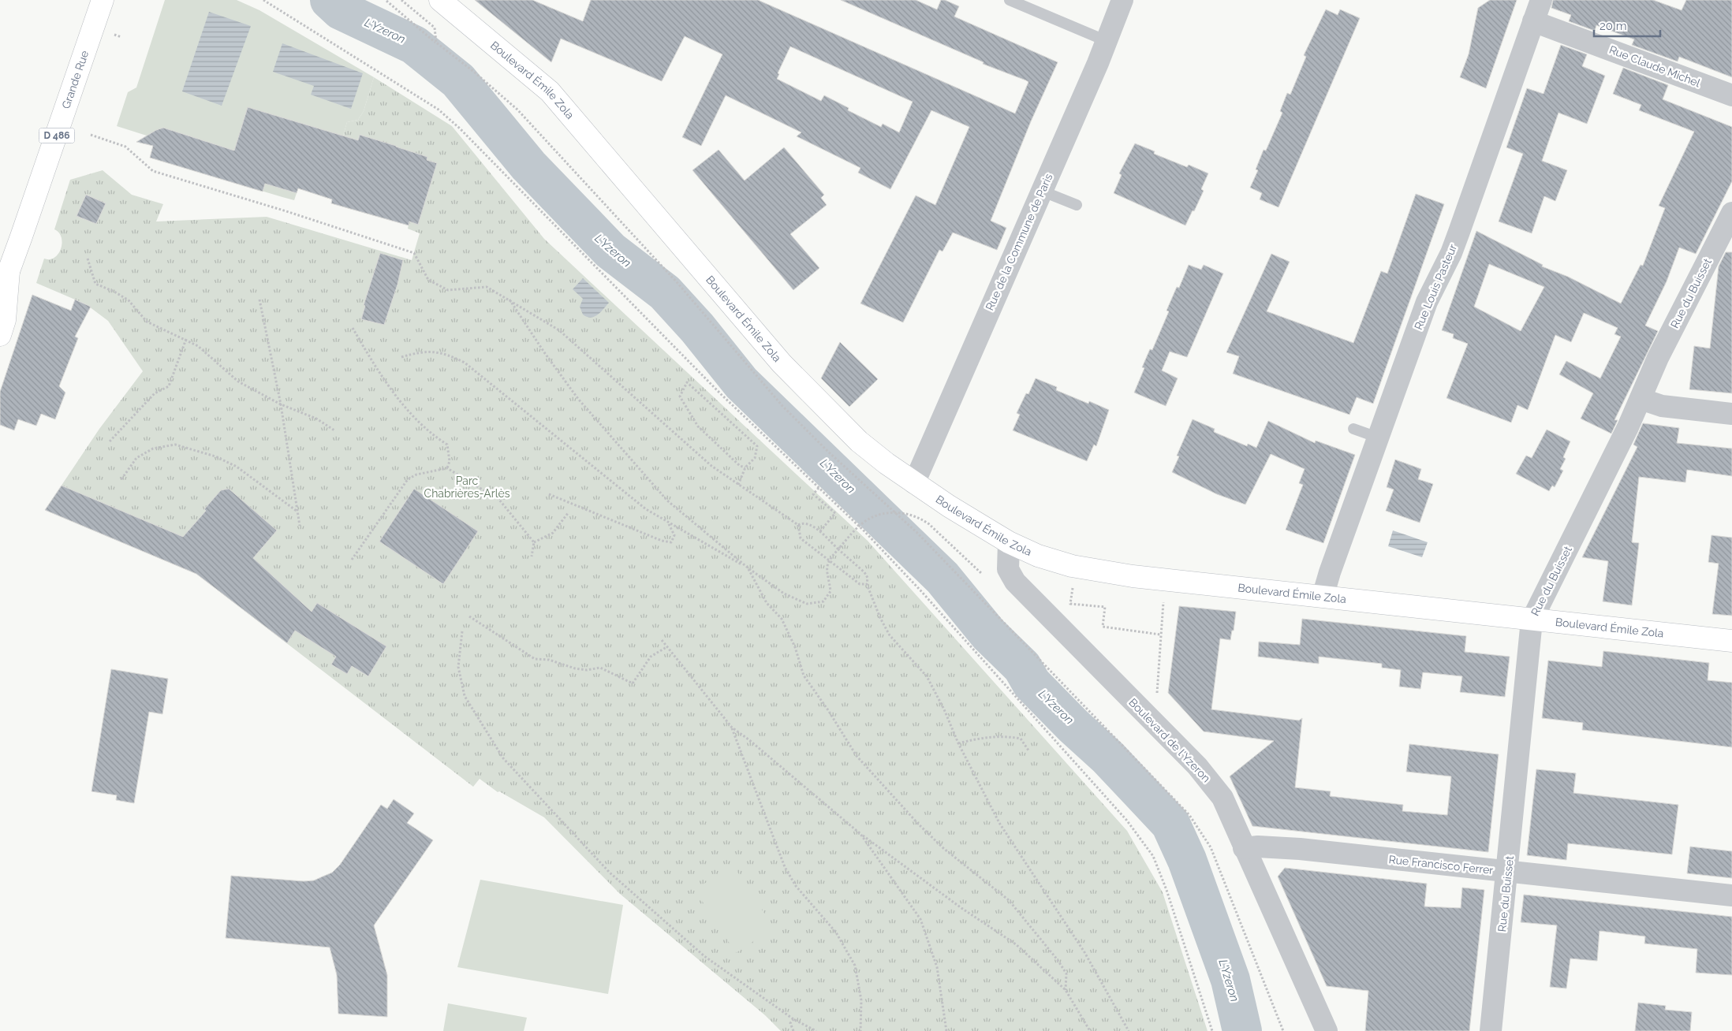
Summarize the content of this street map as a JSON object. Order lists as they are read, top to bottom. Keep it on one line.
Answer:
{"streets":{"main road":["Grande Rue","Boulevard Émile Zola","D 486"],"street":["Rue Claude Michel","Rue de la Commune de Paris","Rue Louis Pasteur","Rue du Buisset","Boulevard de l'Yzeron","Rue Francisco Ferrer"]},"crossings":[["Rue Claude Michel","Rue Louis Pasteur"],["Boulevard Émile Zola","Rue de la Commune de Paris"],["Boulevard Émile Zola","Rue Louis Pasteur"],["Boulevard Émile Zola","Rue du Buisset"],["Boulevard Émile Zola","Boulevard de l'Yzeron"],["Rue du Buisset","Rue Francisco Ferrer"],["Boulevard de l'Yzeron","Rue Francisco Ferrer"]],"water":["L'Yzeron"],"parks":["Parc Chabrières-Arlès"],"scale_bar":"20 m"}
